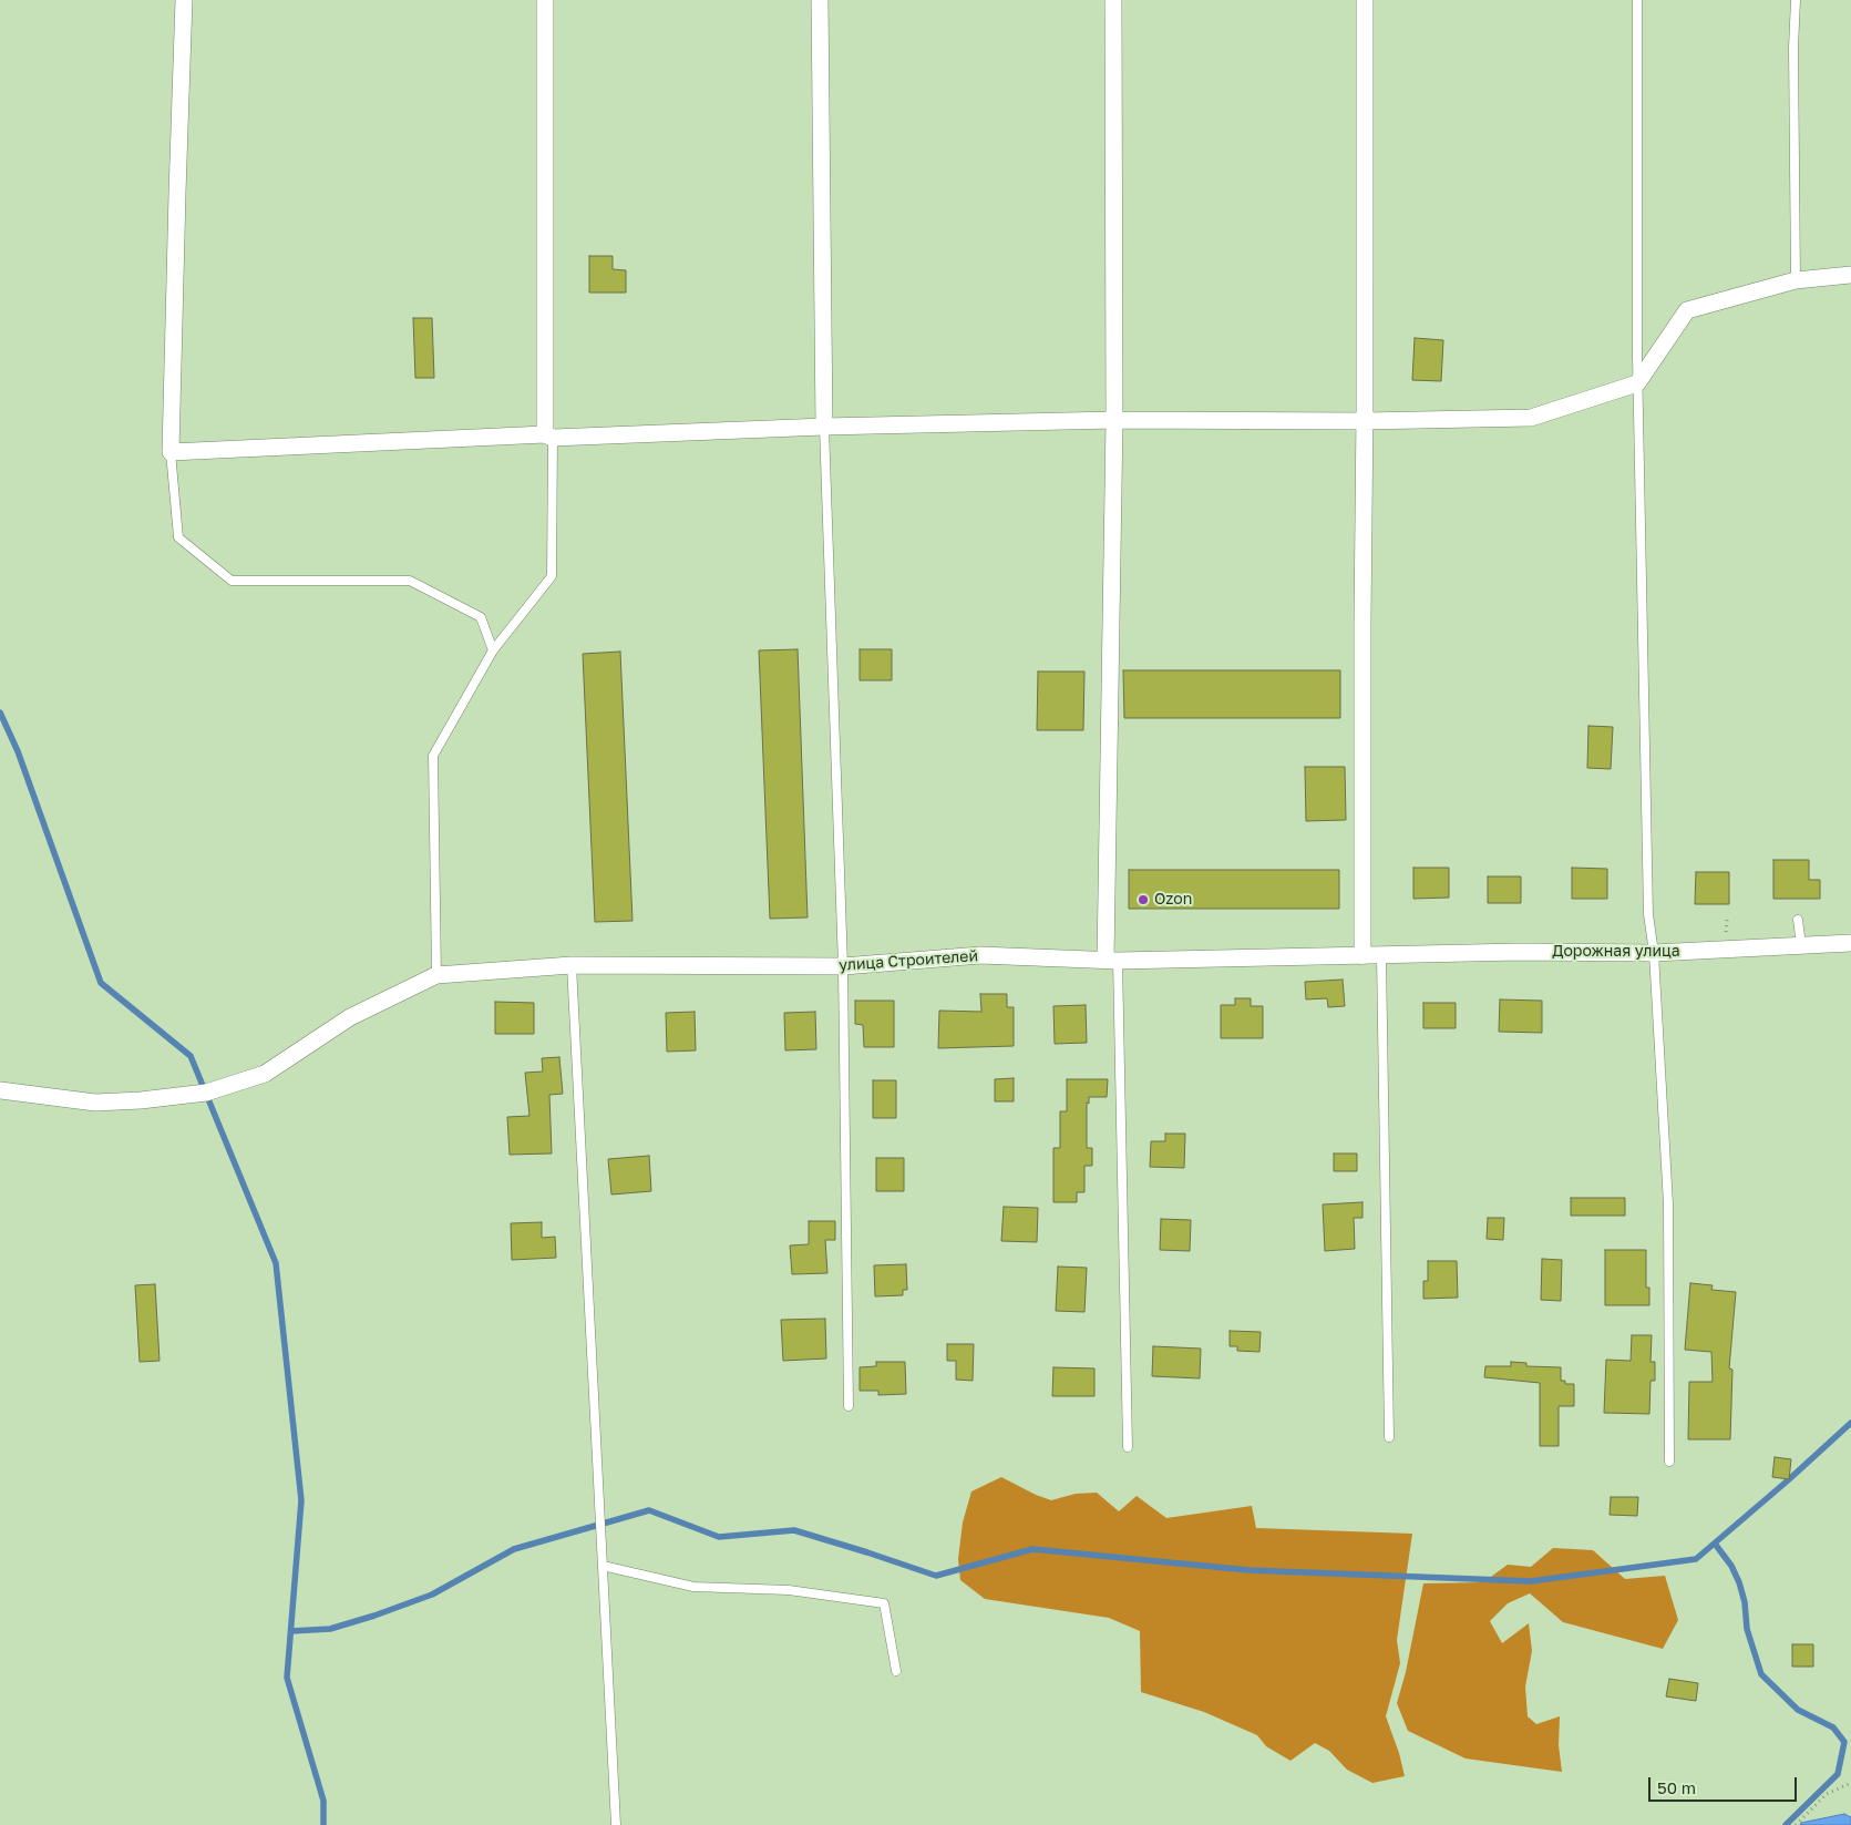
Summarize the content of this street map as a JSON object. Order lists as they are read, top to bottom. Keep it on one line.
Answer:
{"streets":{"street":["Дорожная улица","улица Строителей"]},"crossings":[["Дорожная улица","улица Строителей"]],"places":["Ozon"],"scale_bar":"50 m"}
